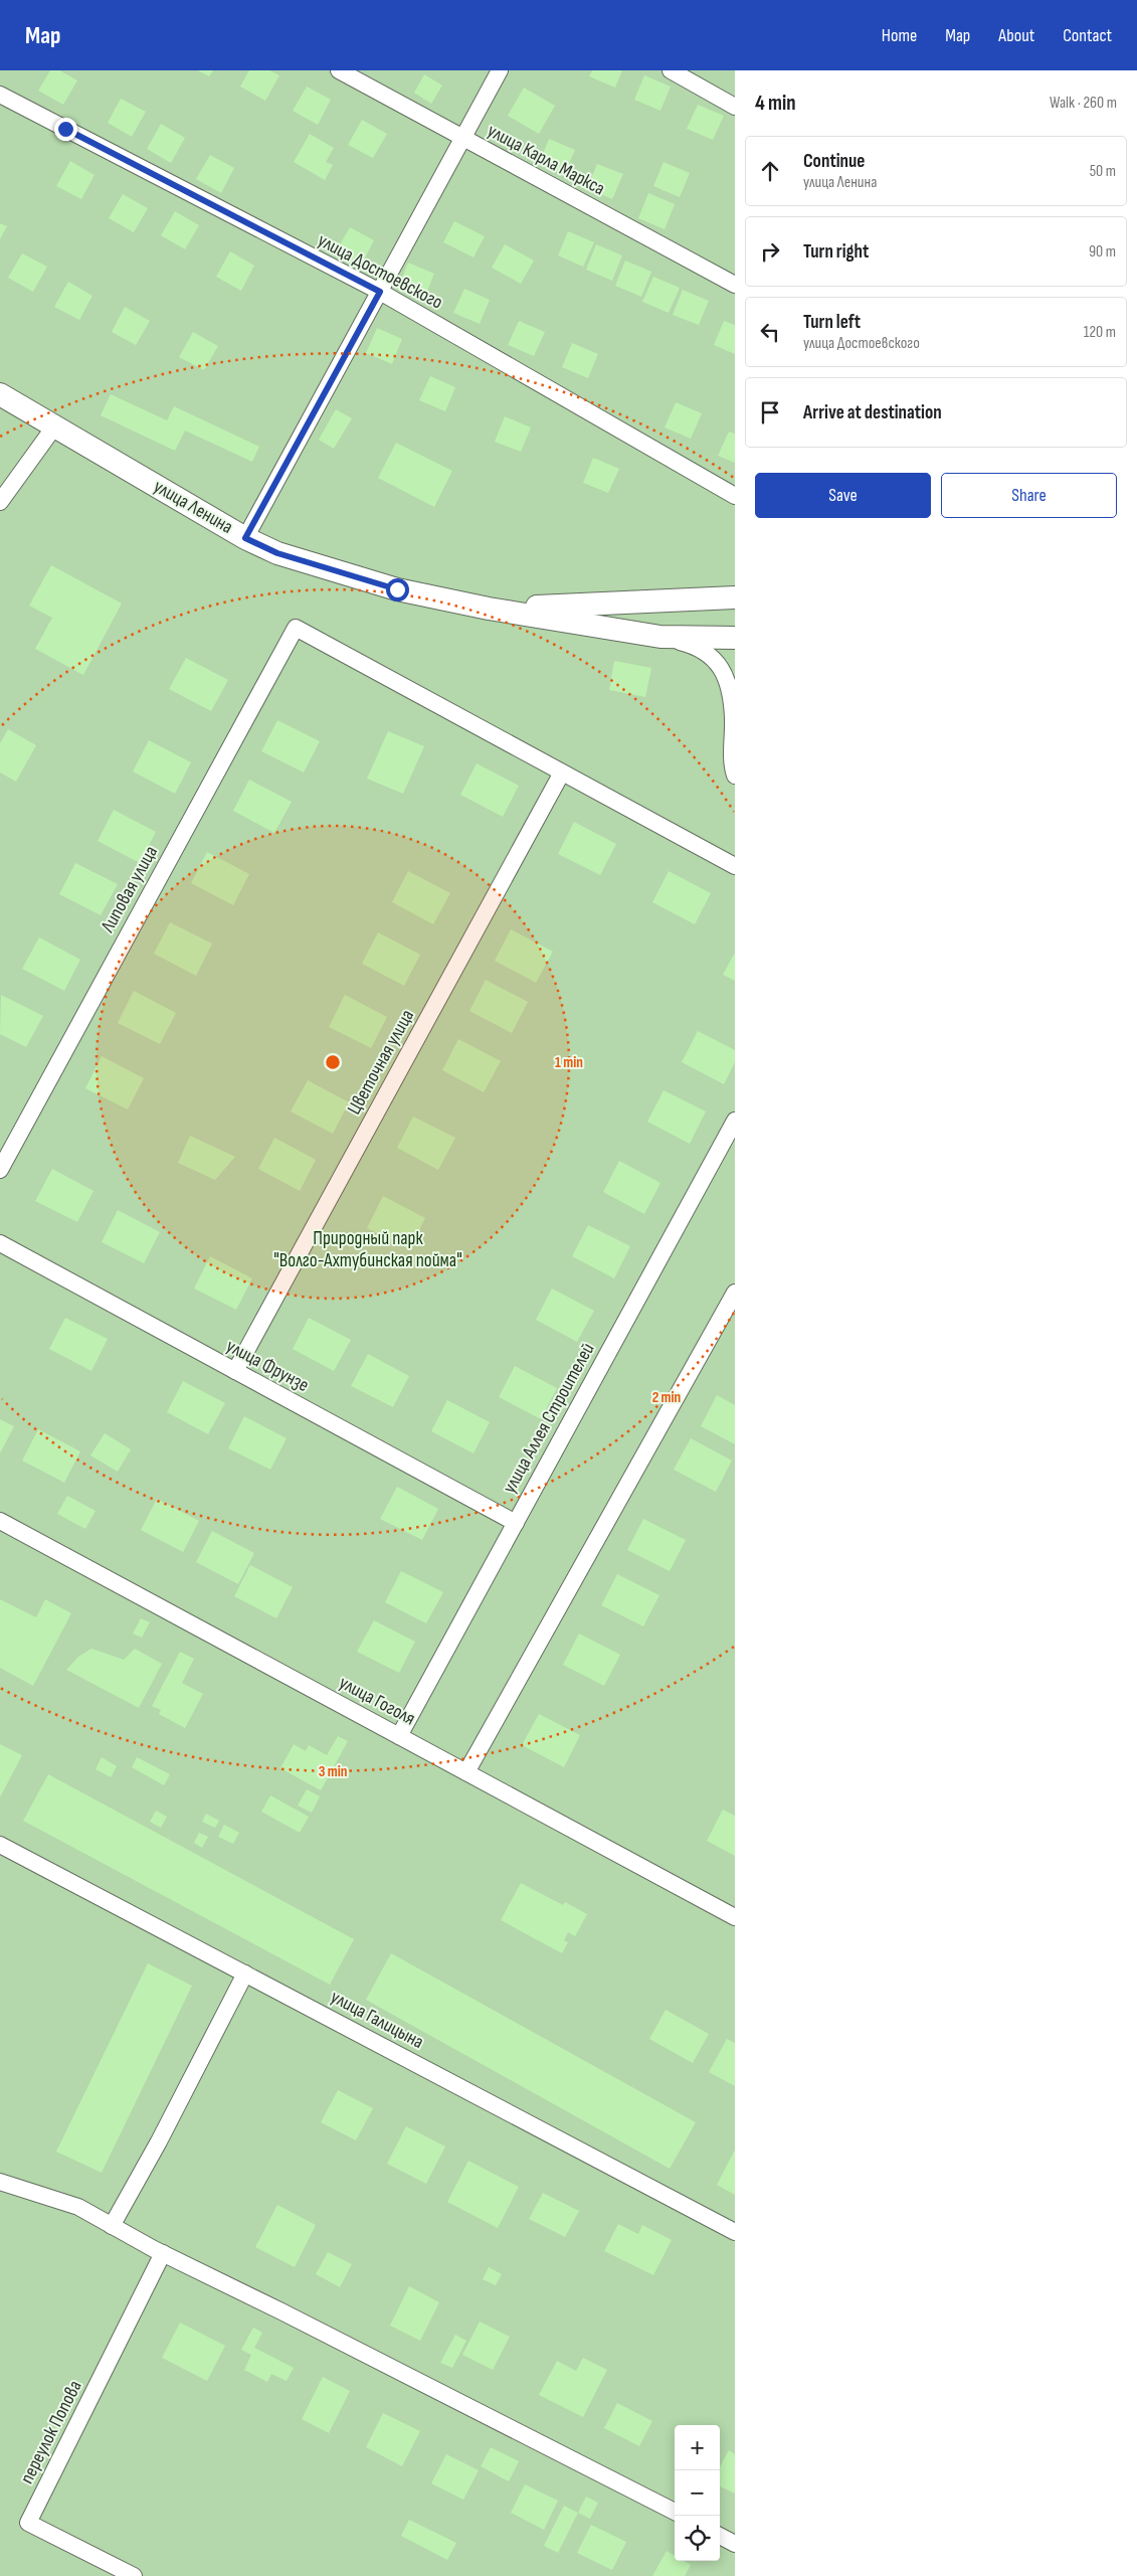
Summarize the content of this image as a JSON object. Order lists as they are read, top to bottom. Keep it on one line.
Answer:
{"streets":{"street":["улица Карла Маркса","улица Достоевского","улица Ленина","Липовая улица","Цветочная улица","улица Фрунзе","улица Аллея Строителей","улица Гоголя","улица Галицына","переулок Попова"]},"crossings":[["Липовая улица","Цветочная улица"],["Цветочная улица","улица Фрунзе"],["улица Фрунзе","улица Аллея Строителей"],["улица Аллея Строителей","улица Гоголя"]],"parks":["Природный парк \"Волго-Ахтубинская пойма\""],"page":{"header":"Map","nav":["Home","Map","About","Contact"],"heading":["4 min","Walk · 260 m"],"list":[["Continue","улица Ленина","50 m"],["Turn right","90 m"],["Turn left","улица Достоевского","120 m"],"Arrive at destination"],"buttons":["Save","Share"],"map_buttons":["+","−"]},"rings":["1 min","2 min","3 min"]}
